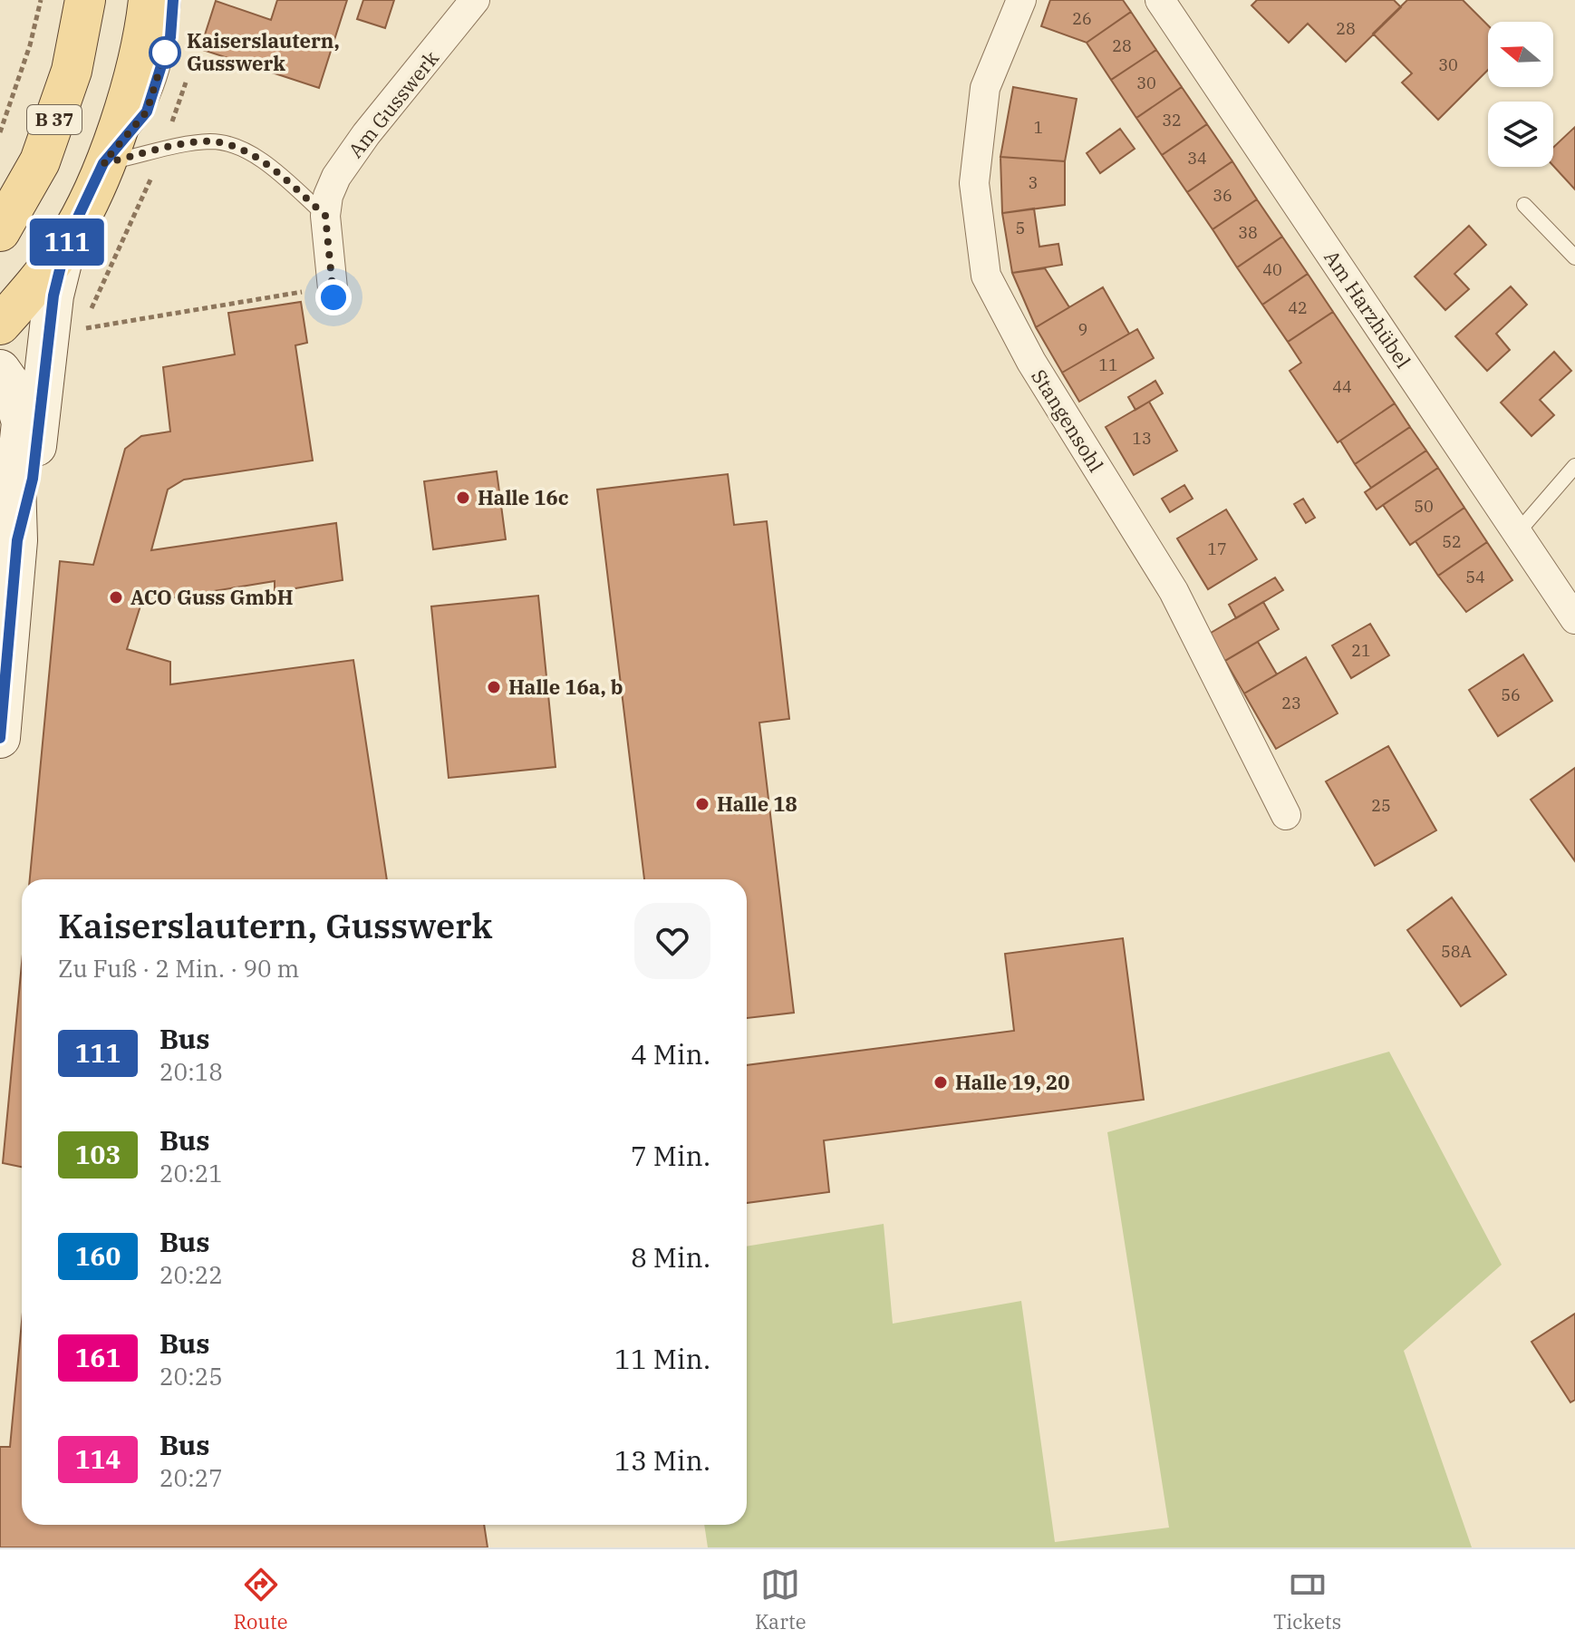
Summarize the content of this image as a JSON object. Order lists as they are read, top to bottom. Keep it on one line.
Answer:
{"streets":{"main road":["B 37"],"street":["Am Gusswerk","Am Harzhübel","Stangensohl"]},"places":["Kaiserslautern, Gusswerk","Halle 16c","ACO Guss GmbH","Halle 16a, b","Halle 18","Halle 19, 20"],"lines":["bus line 111"],"house_numbers":["26","28","28","30","30","32","1","34","3","36","5","38","40","42","9","11","44","13","50","52","17","54","21","56","23","25","58A"],"north":"left","page":{"on_map":"111","heading":["Kaiserslautern, Gusswerk","Zu Fuß · 2 Min. · 90 m"],"list":[{"mark":"111","name":"Bus","note":"20:18","value":"4 Min."},{"mark":"103","name":"Bus","note":"20:21","value":"7 Min."},{"mark":"160","name":"Bus","note":"20:22","value":"8 Min."},{"mark":"161","name":"Bus","note":"20:25","value":"11 Min."},{"mark":"114","name":"Bus","note":"20:27","value":"13 Min."}],"tabs":["Route","Karte","Tickets"]}}
